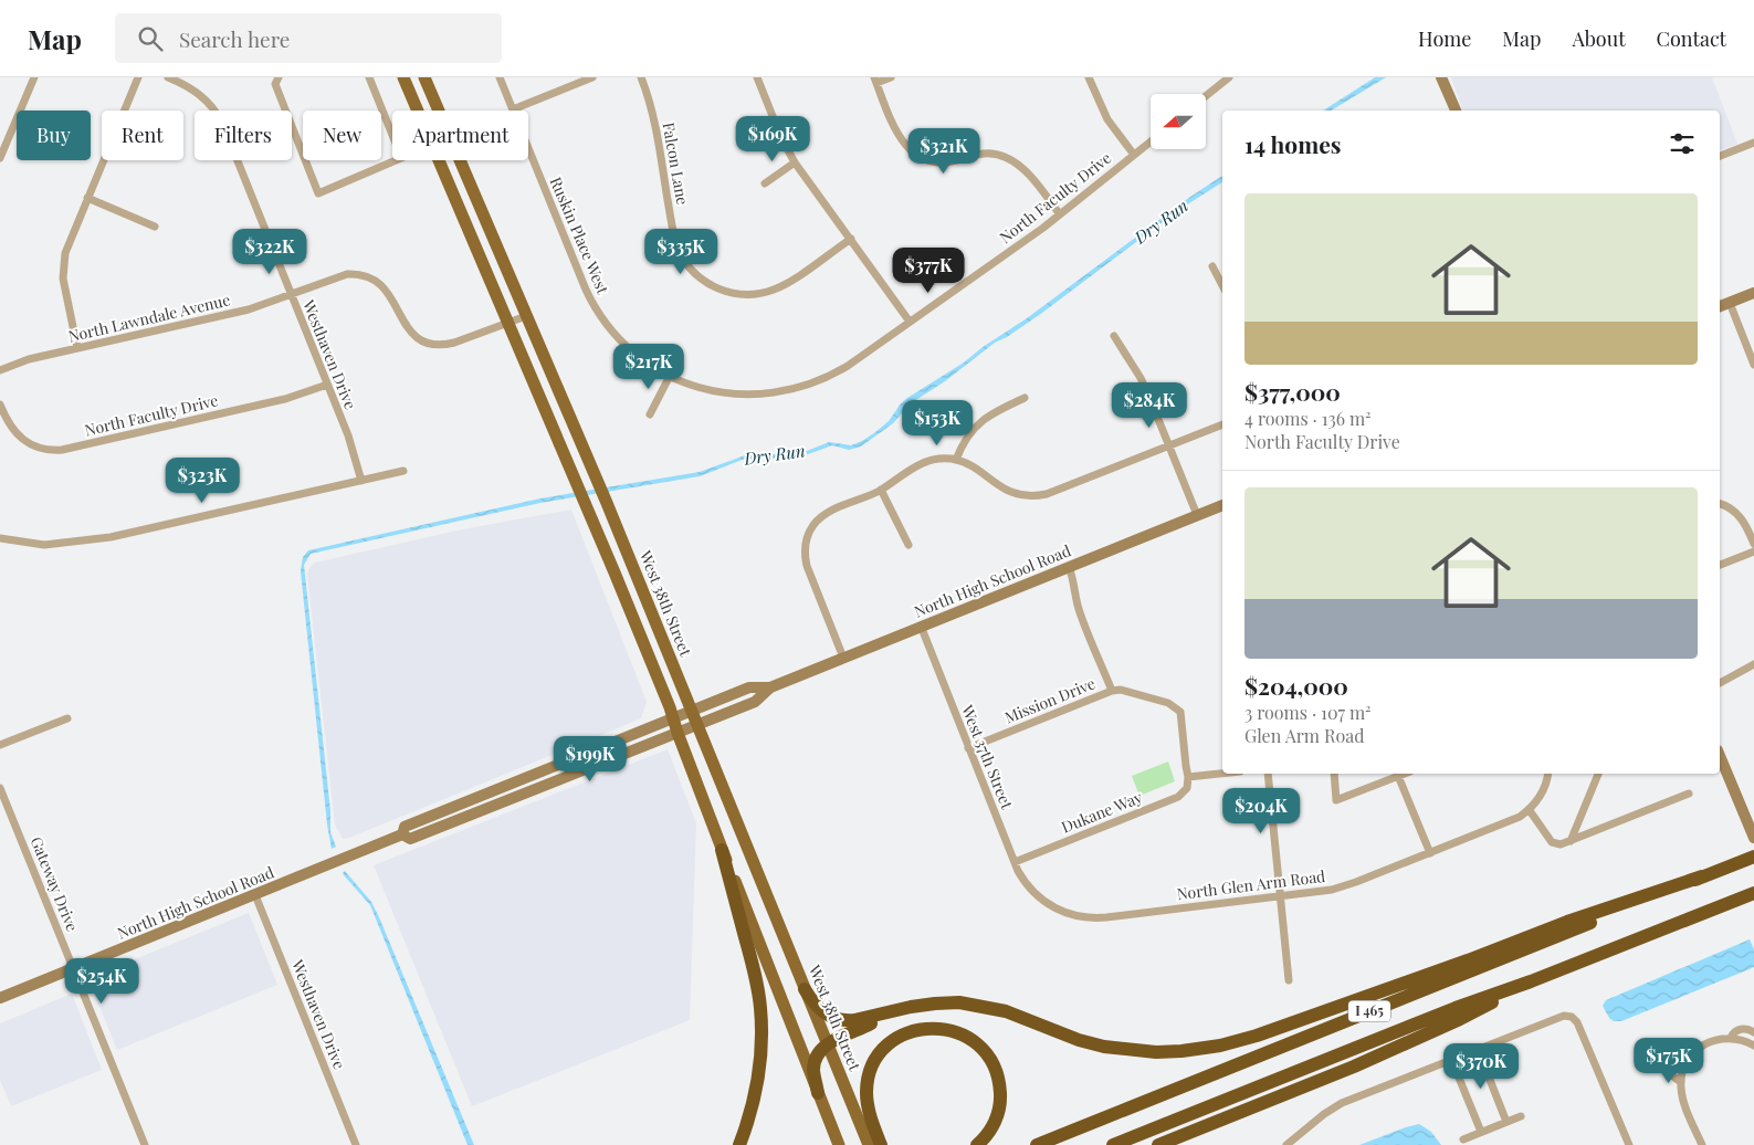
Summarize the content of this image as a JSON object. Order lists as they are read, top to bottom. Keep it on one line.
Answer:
{"streets":{"highway":["I 465"],"main road":["West 38th Street"],"street":["Falcon Lane","North Faculty Drive","Ruskin Place West","North Lawndale Avenue","Westhaven Drive","North High School Road","Mission Drive","West 37th Street","Dukane Way","Gateway Drive","North Glen Arm Road"]},"crossings":[["North Faculty Drive","Ruskin Place West"],["North Faculty Drive","Westhaven Drive"],["North Lawndale Avenue","Westhaven Drive"],["North Lawndale Avenue","West 38th Street"],["Westhaven Drive","North High School Road"],["North High School Road","West 38th Street"],["North High School Road","West 37th Street"],["North High School Road","Gateway Drive"],["Mission Drive","West 37th Street"],["West 37th Street","Dukane Way"],["West 37th Street","North Glen Arm Road"]],"water":["Dry Run"],"north":"left","page":{"header":"Map","search":"Search here","nav":["Home","Map","About","Contact"],"chip":["Buy","Rent","Filters","New","Apartment"],"heading":"14 homes","price":["$169K","$321K","$322K","$335K","$377K","$217K","$284K","$153K","$323K","$199K","$204K","$254K","$175K","$370K"],"list":[{"name":"$377,000","note":"4 rooms · 136 m² · North Faculty Drive"},{"name":"$204,000","note":"3 rooms · 107 m² · Glen Arm Road"}]}}
